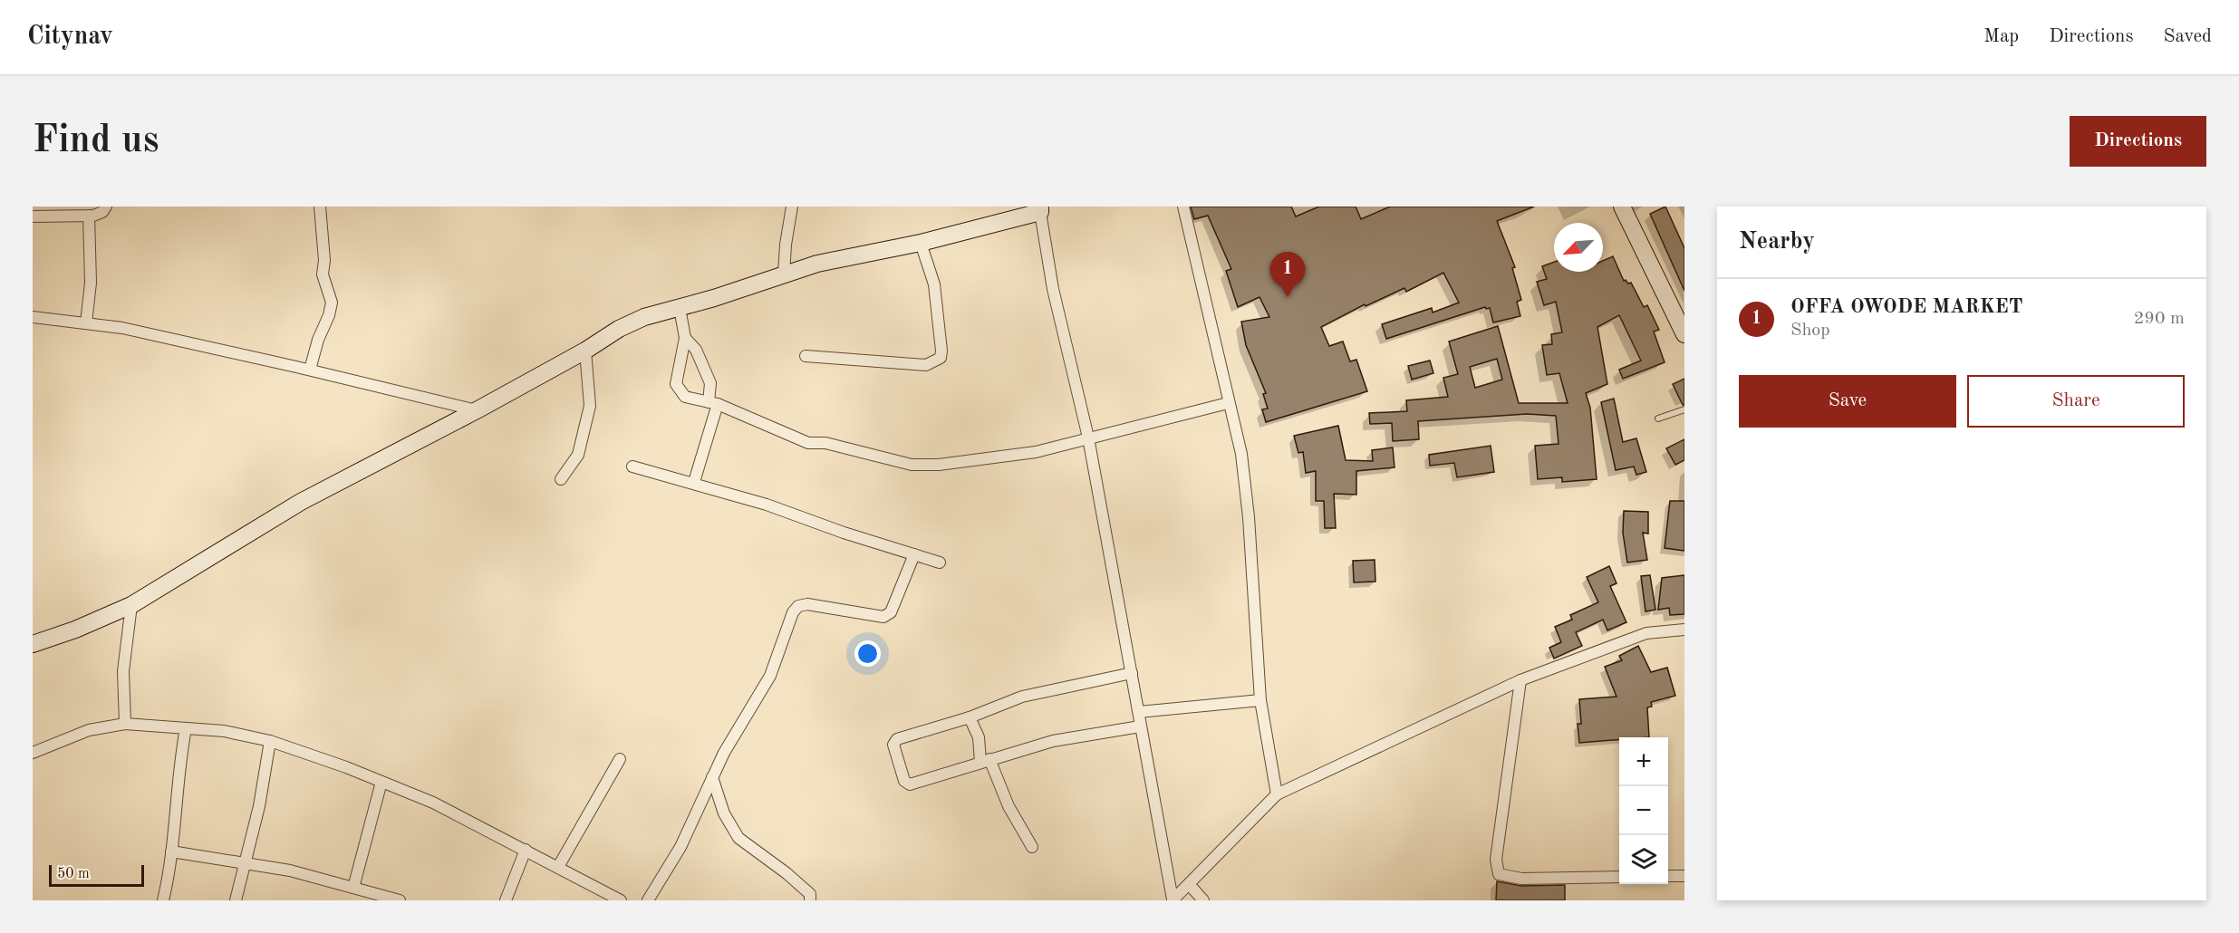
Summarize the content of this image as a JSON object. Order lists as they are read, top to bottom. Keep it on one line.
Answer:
{"scale_bar":"50 m","north":"bottom left","page":{"header":"Citynav","nav":["Map","Directions","Saved"],"buttons":["Directions",["Save","Share"]],"title":"Find us","heading":"Nearby","pins":"1","list":[{"mark":"1","name":"OFFA OWODE MARKET","note":"Shop","value":"290 m"}],"map_buttons":["+","−"],"scale":"50 m"}}
